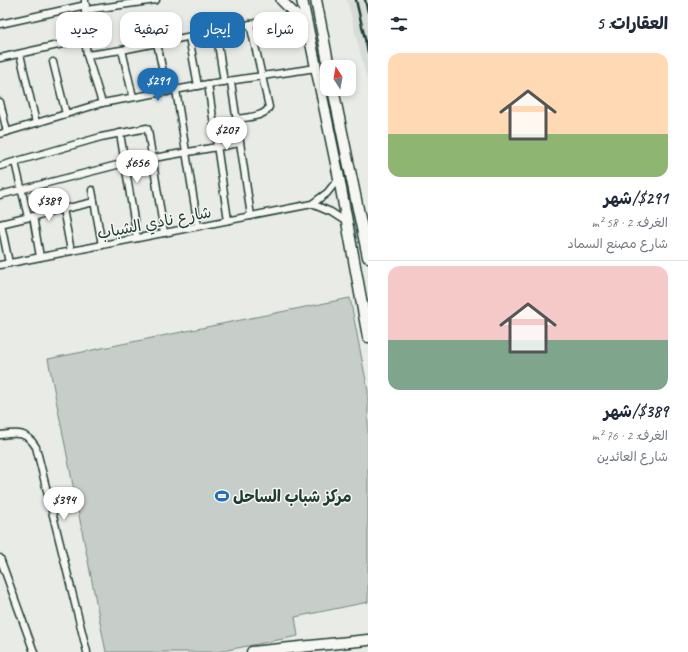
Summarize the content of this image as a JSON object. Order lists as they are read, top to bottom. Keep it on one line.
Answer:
{"streets":{"street":["شارع نادي الشباب"]},"places":{"sports":["مركز شباب الساحل"]},"north":"top","page":{"heading":"العقارات: 5","chip":["شراء","إيجار","تصفية","جديد"],"list":[{"name":"$291/شهر","note":"الغرف: 2 · 58 m² · شارع مصنع السماد"},{"name":"$389/شهر","note":"الغرف: 2 · 76 m² · شارع العائدين"}],"price":["$291","$207","$656","$389","$394"]}}
